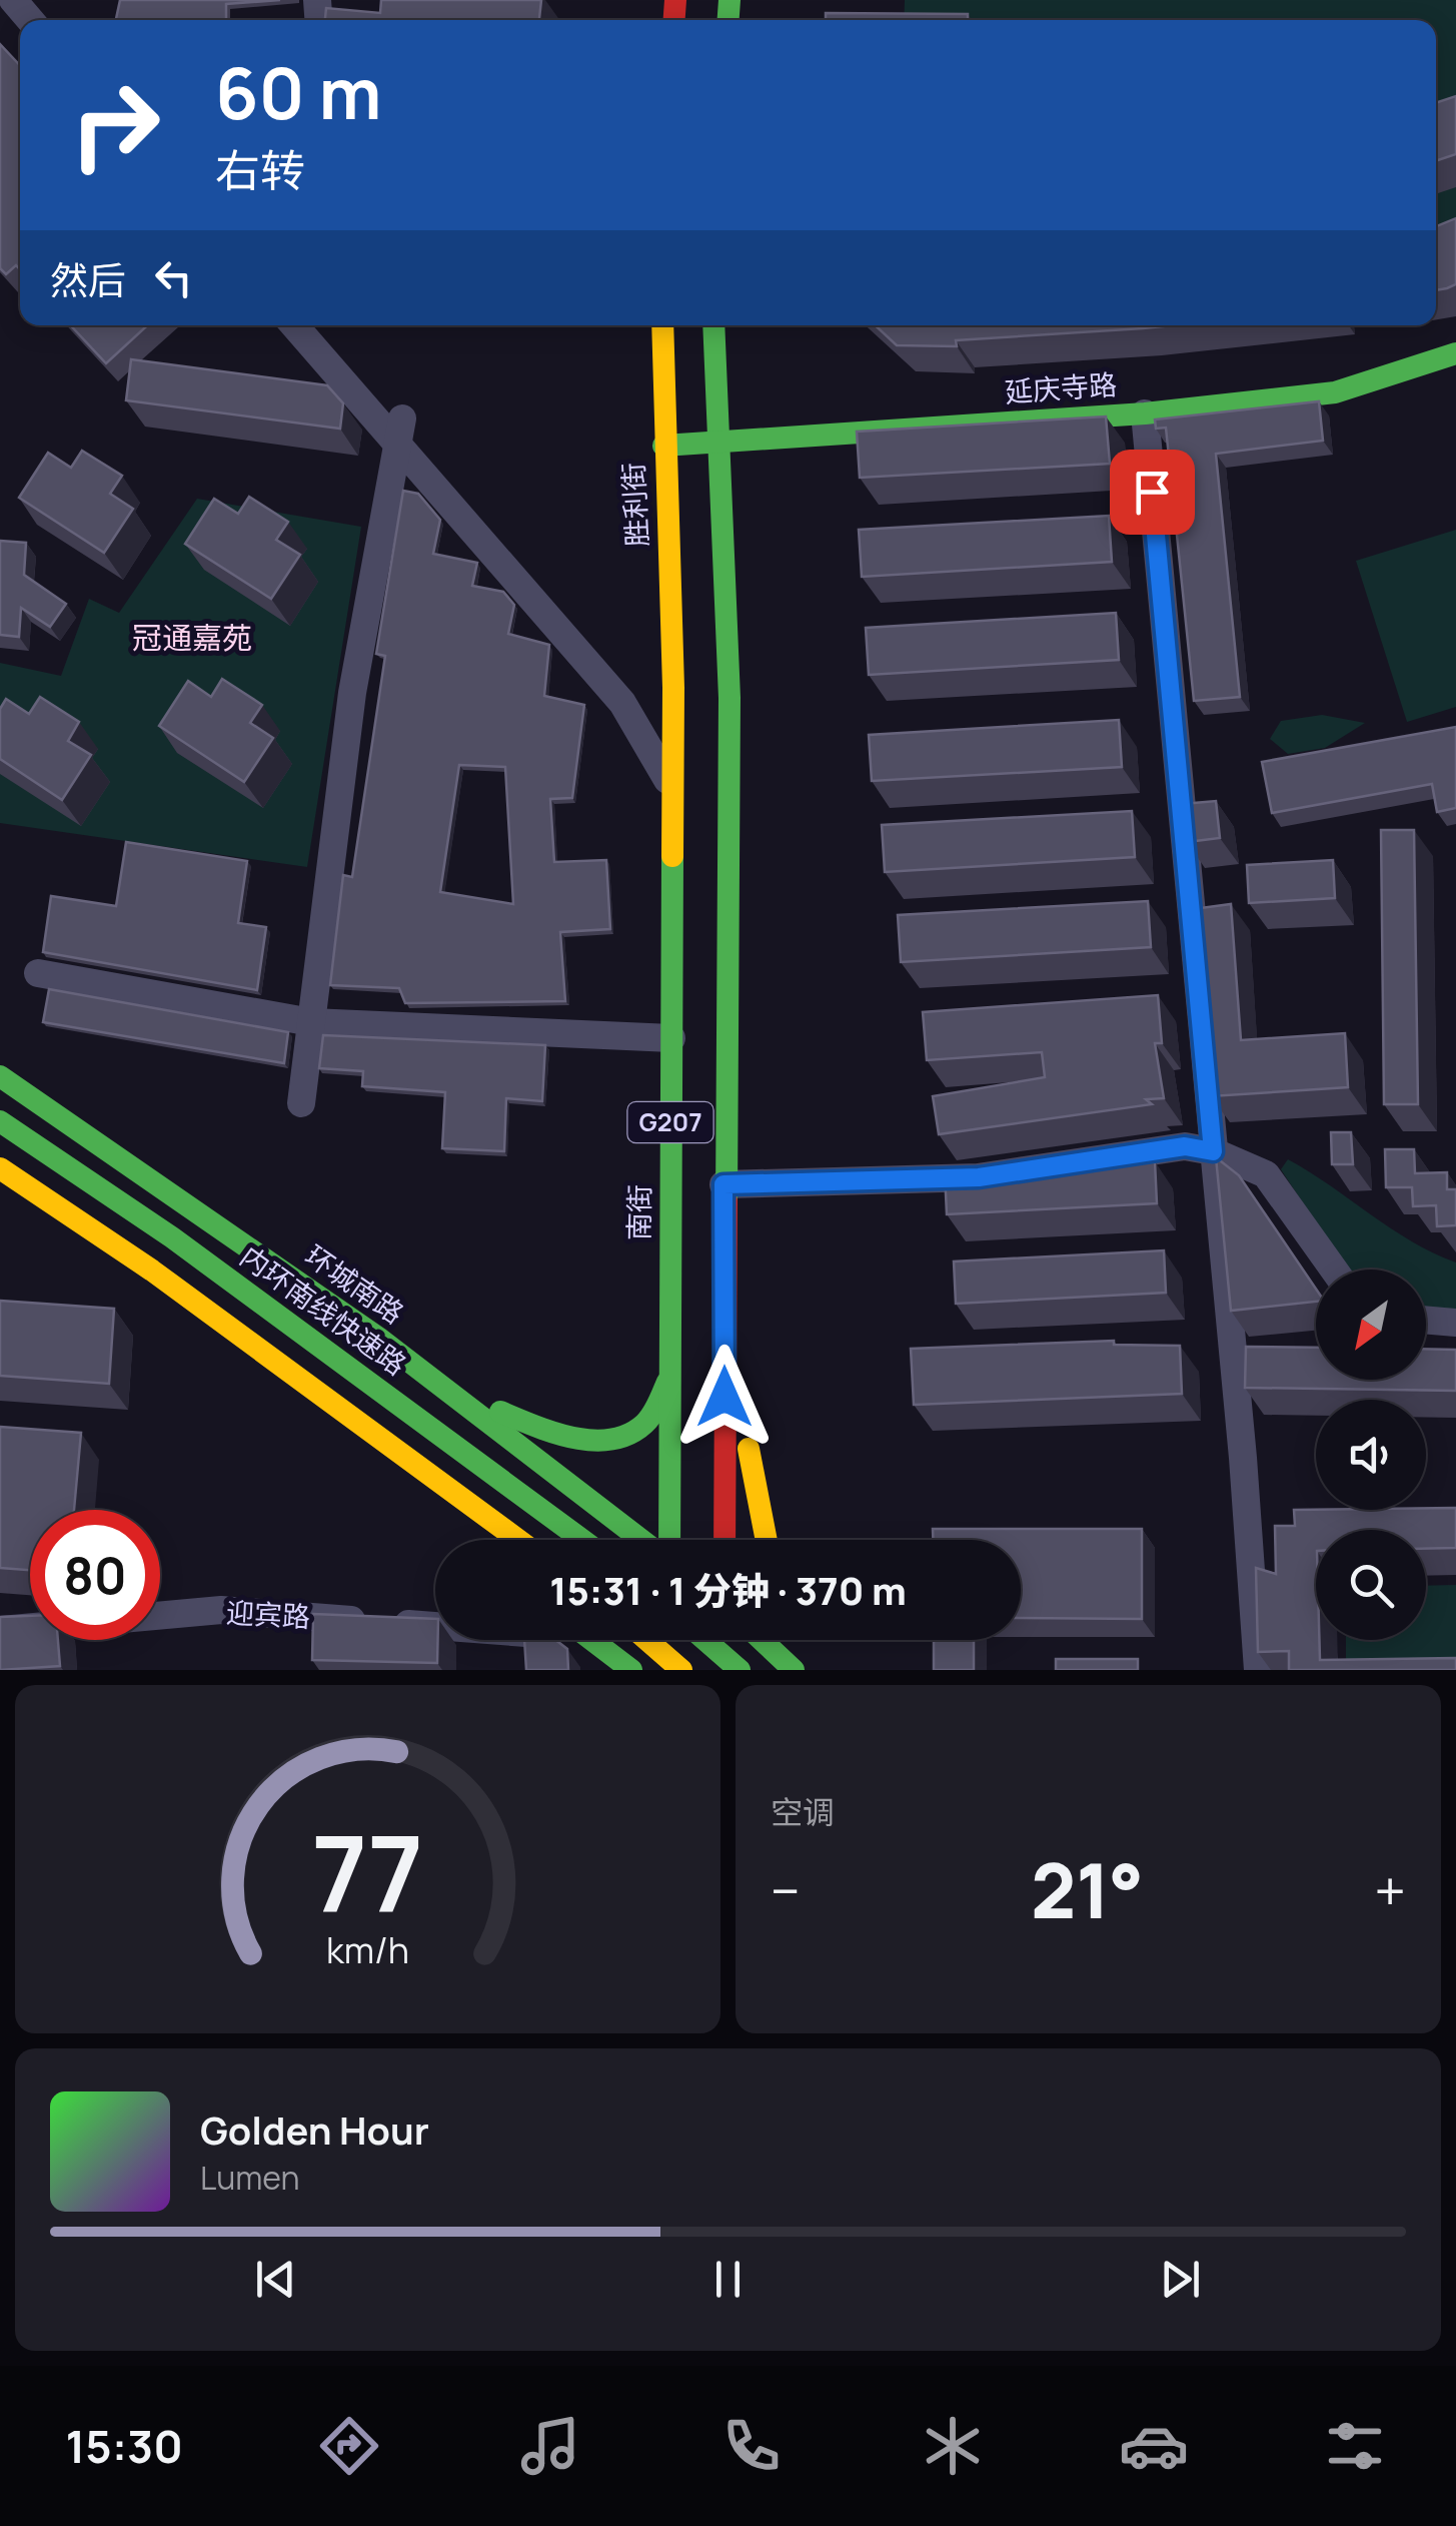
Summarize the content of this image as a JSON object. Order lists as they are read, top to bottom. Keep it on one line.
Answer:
{"streets":{"main road":["延庆寺路","胜利街","G207","南街","环城南路","内环南线快速路"],"street":["迎宾路"]},"crossings":[["延庆寺路","胜利街"],["延庆寺路","G207"],["胜利街","南街"]],"districts":["冠通嘉苑"],"north":"bottom left","page":{"turn":["60 m","右转"],"then":"然后","limit":"80","trip":"15:31 · 1 分钟 · 370 m","tile":"空调","heat":["−","21°","+"],"song":["Golden Hour","Lumen"],"tabs":"15:30","gauge":["77","km/h"]}}
